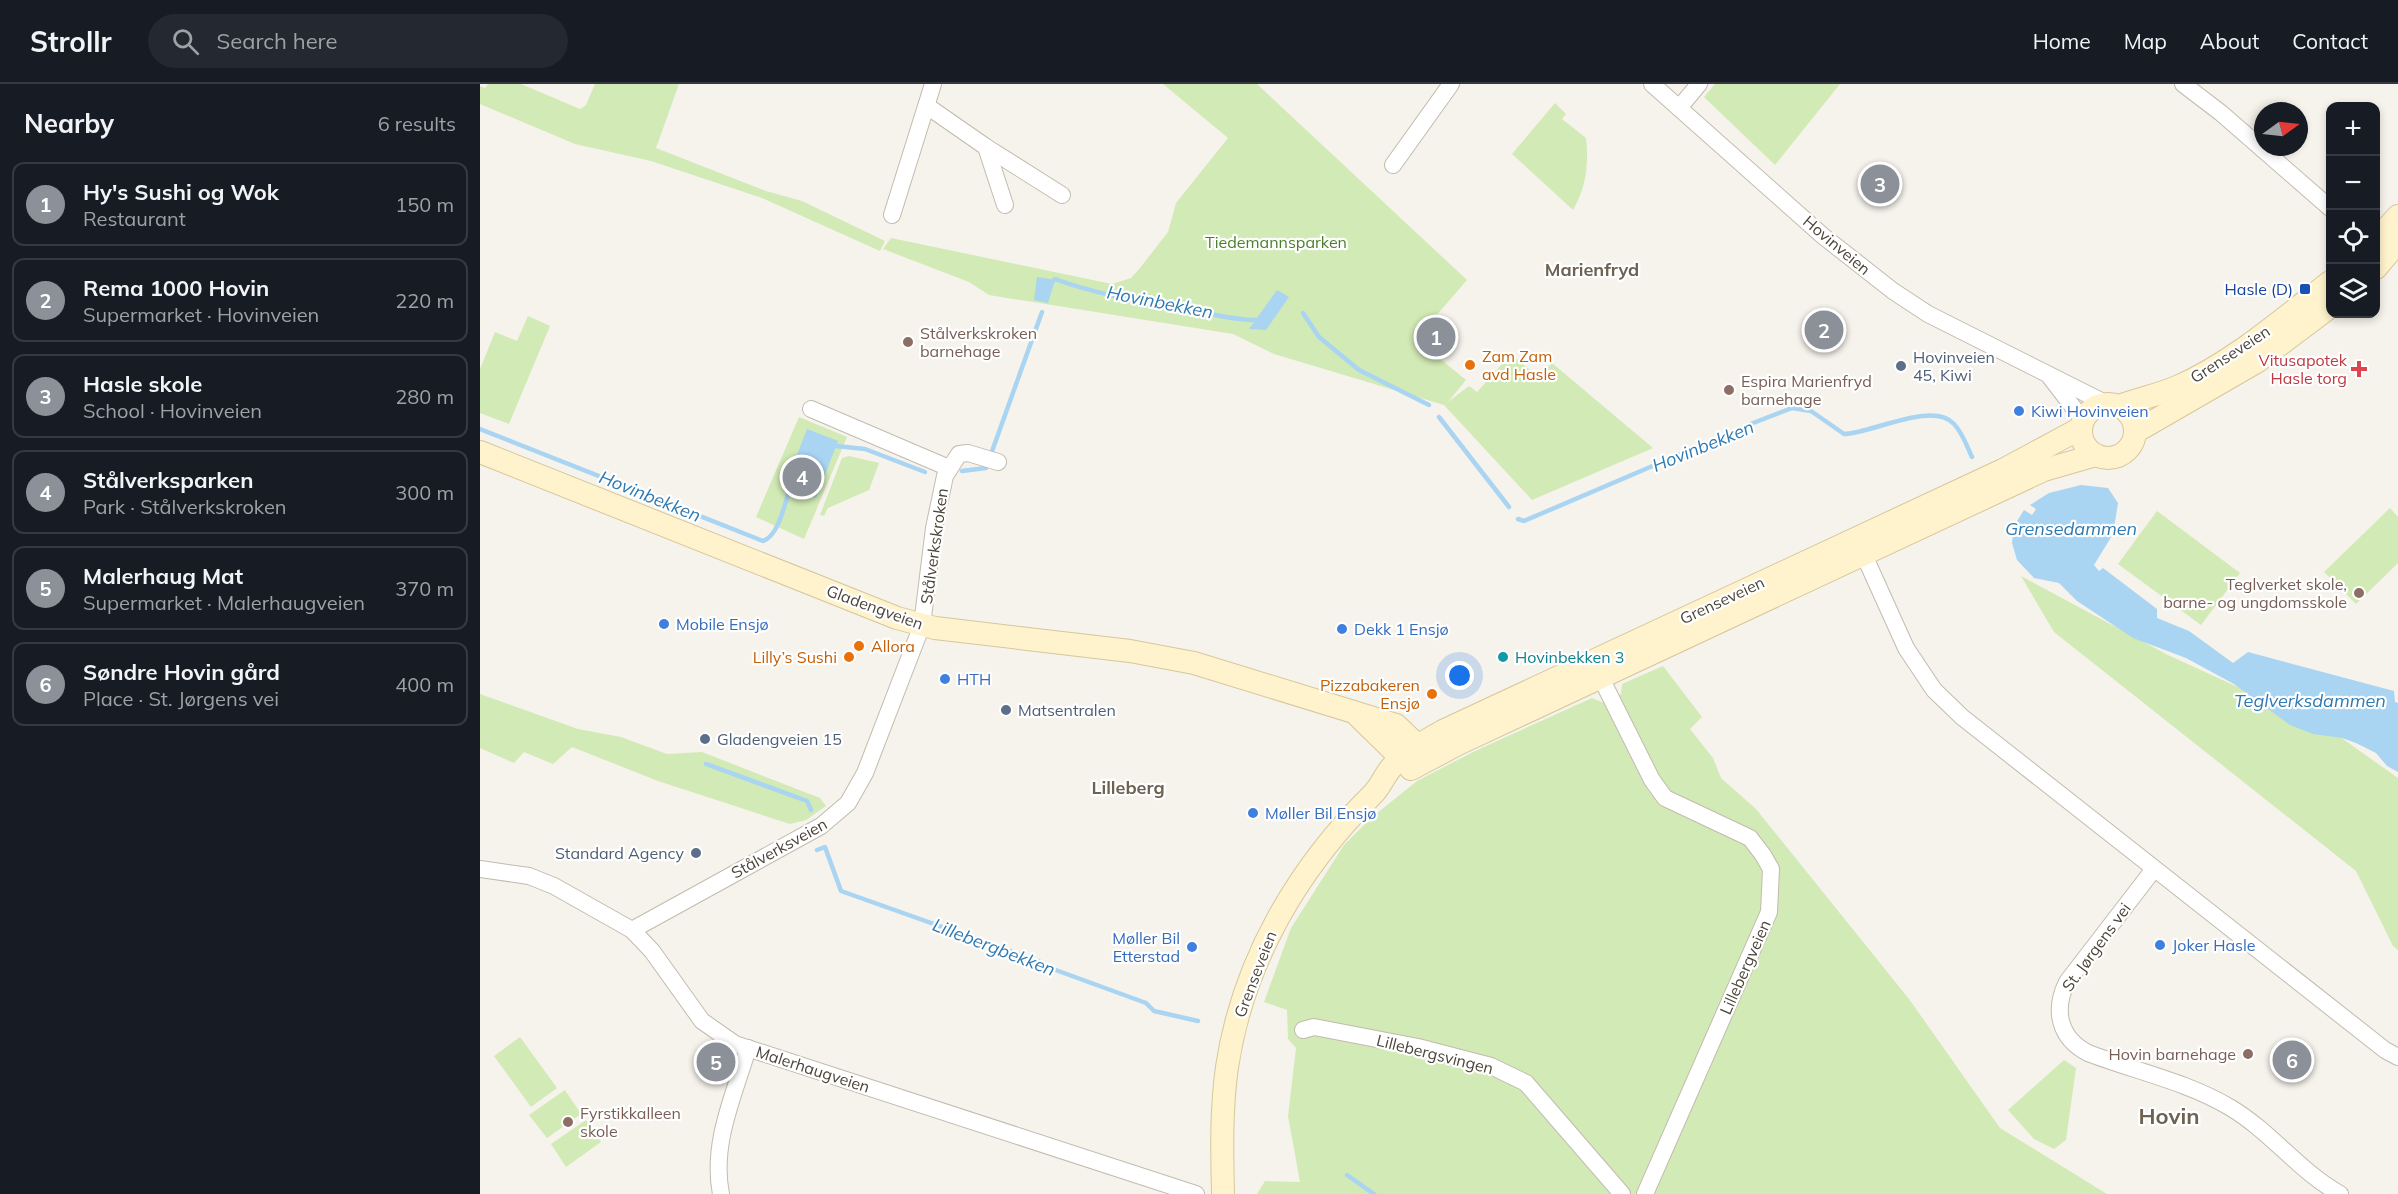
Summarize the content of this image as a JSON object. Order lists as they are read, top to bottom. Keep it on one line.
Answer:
{"streets":{"main road":["Grenseveien","Gladengveien"],"street":["Hovinveien","Stålverkskroken","Stålverksveien","St. Jørgens vei","Lillebergveien","Lillebergsvingen","Malerhaugveien"]},"crossings":[["Hovinveien","Grenseveien"],["Grenseveien","Gladengveien"],["Grenseveien","Lillebergveien"],["Stålverkskroken","Gladengveien"],["Stålverkskroken","Stålverksveien"],["Gladengveien","Stålverksveien"],["Stålverksveien","Malerhaugveien"]],"districts":["Marienfryd","Lilleberg","Hovin"],"water":["Hovinbekken","Grensedammen","Teglverksdammen","Lillebergbekken"],"parks":["Tiedemannsparken"],"places":{"transit":["Hasle (D)"],"other":["Stålverkskroken barnehage","Zam Zam avd Hasle","Hovinveien 45, Kiwi","Espira Marienfryd barnehage","Kiwi Hovinveien","Teglverket skole, barne- og ungdomsskole","Mobile Ensjø","Dekk 1 Ensjø","Allora","Lilly’s Sushi","Hovinbekken 3","HTH","Pizzabakeren Ensjø","Matsentralen","Gladengveien 15","Møller Bil Ensjø","Standard Agency","Joker Hasle","Møller Bil Etterstad","Hovin barnehage","Fyrstikkalleen skole"],"health":["Vitusapotek Hasle torg"]},"north":"right","page":{"header":"Strollr","search":"Search here","nav":["Home","Map","About","Contact"],"heading":["Nearby","6 results"],"map_buttons":["+","−"],"list":[{"mark":"1","name":"Hy's Sushi og Wok","note":"Restaurant","value":"150 m"},{"mark":"2","name":"Rema 1000 Hovin","note":"Supermarket · Hovinveien","value":"220 m"},{"mark":"3","name":"Hasle skole","note":"School · Hovinveien","value":"280 m"},{"mark":"4","name":"Stålverksparken","note":"Park · Stålverkskroken","value":"300 m"},{"mark":"5","name":"Malerhaug Mat","note":"Supermarket · Malerhaugveien","value":"370 m"},{"mark":"6","name":"Søndre Hovin gård","note":"Place · St. Jørgens vei","value":"400 m"}],"pins":["3","2","1","4","6","5"]}}
